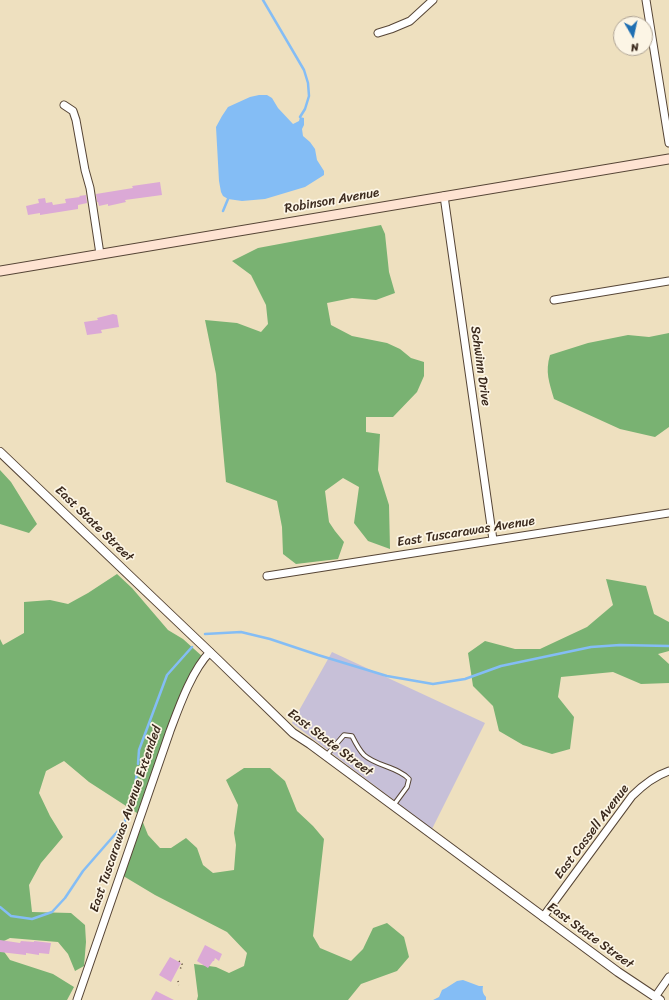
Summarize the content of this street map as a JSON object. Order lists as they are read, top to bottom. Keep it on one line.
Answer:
{"streets":{"main road":["Robinson Avenue"],"street":["Schwinn Drive","East State Street","East Tuscarawas Avenue","East Tuscarawas Avenue Extended","East Cassell Avenue"]},"crossings":[["Robinson Avenue","Schwinn Drive"],["Schwinn Drive","East Tuscarawas Avenue"],["East State Street","East Tuscarawas Avenue Extended"],["East State Street","East Cassell Avenue"]],"north":"bottom"}
